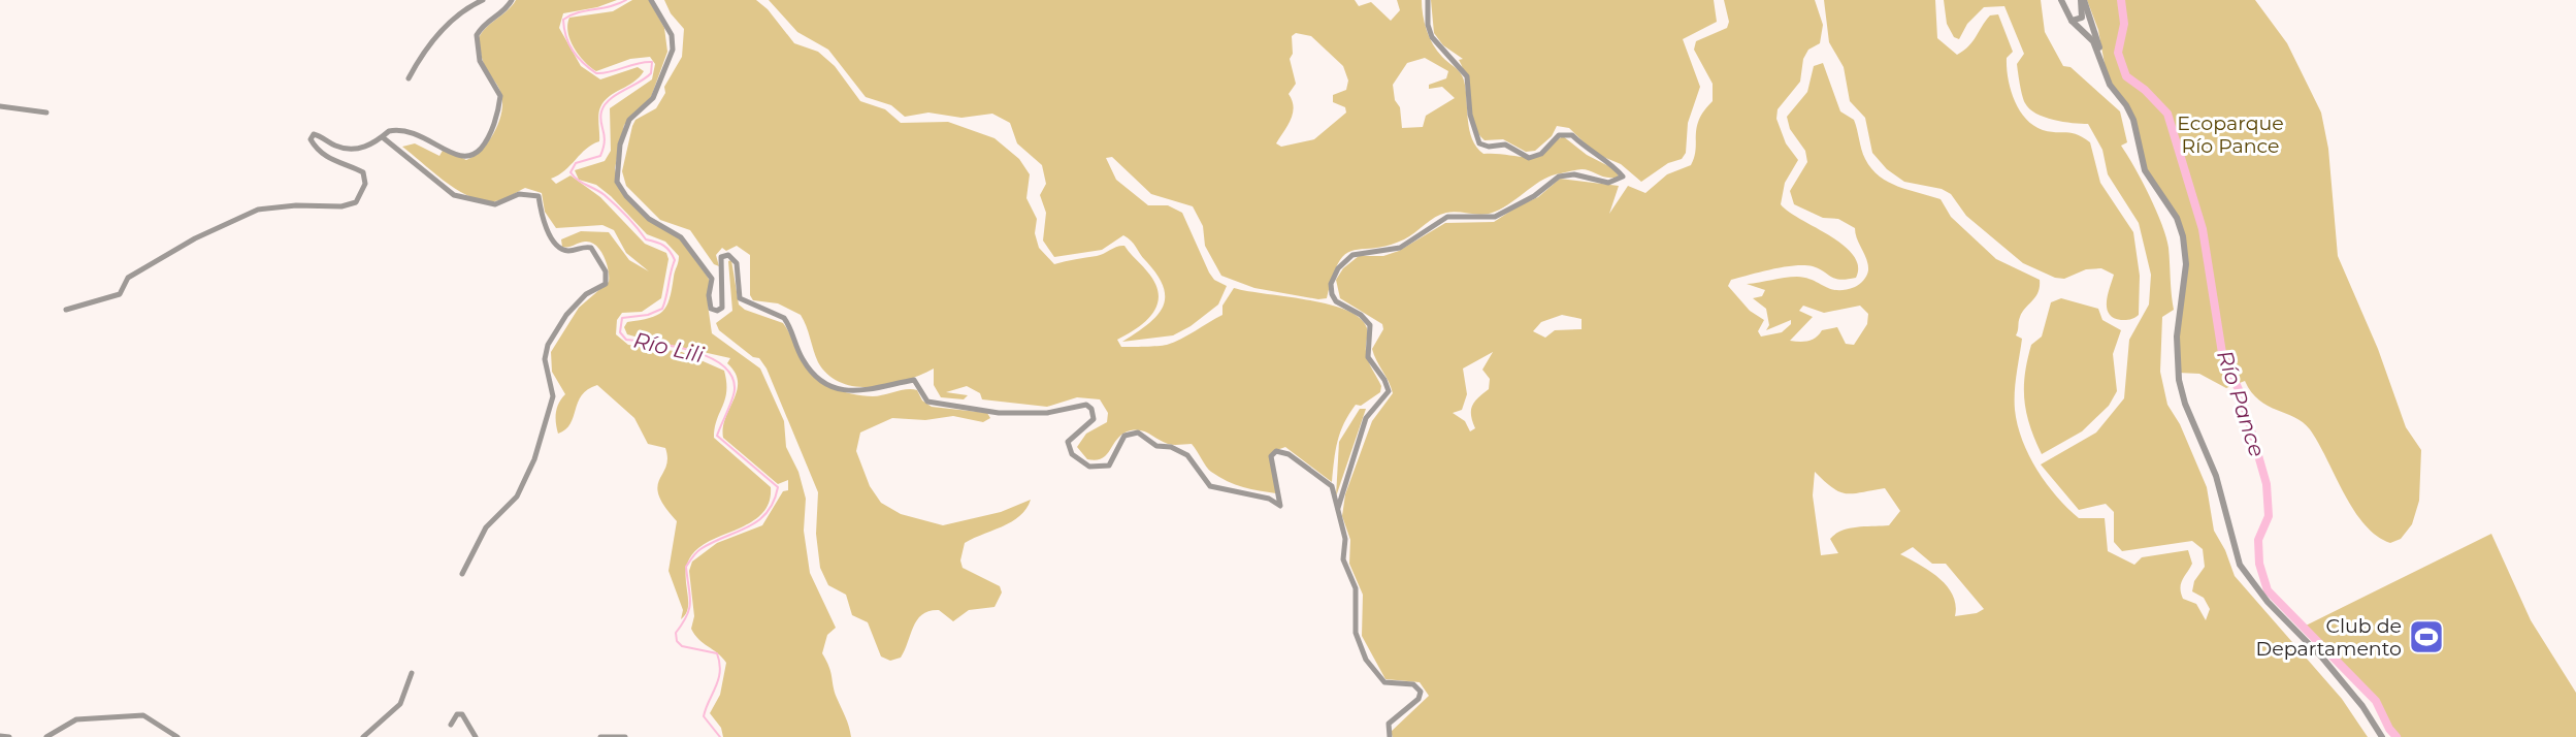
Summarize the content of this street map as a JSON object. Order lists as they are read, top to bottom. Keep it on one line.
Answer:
{"water":["Río Lili","Río Pance"],"parks":["Ecoparque Río Pance"],"places":{"sports":["Club de Departamento"]}}
